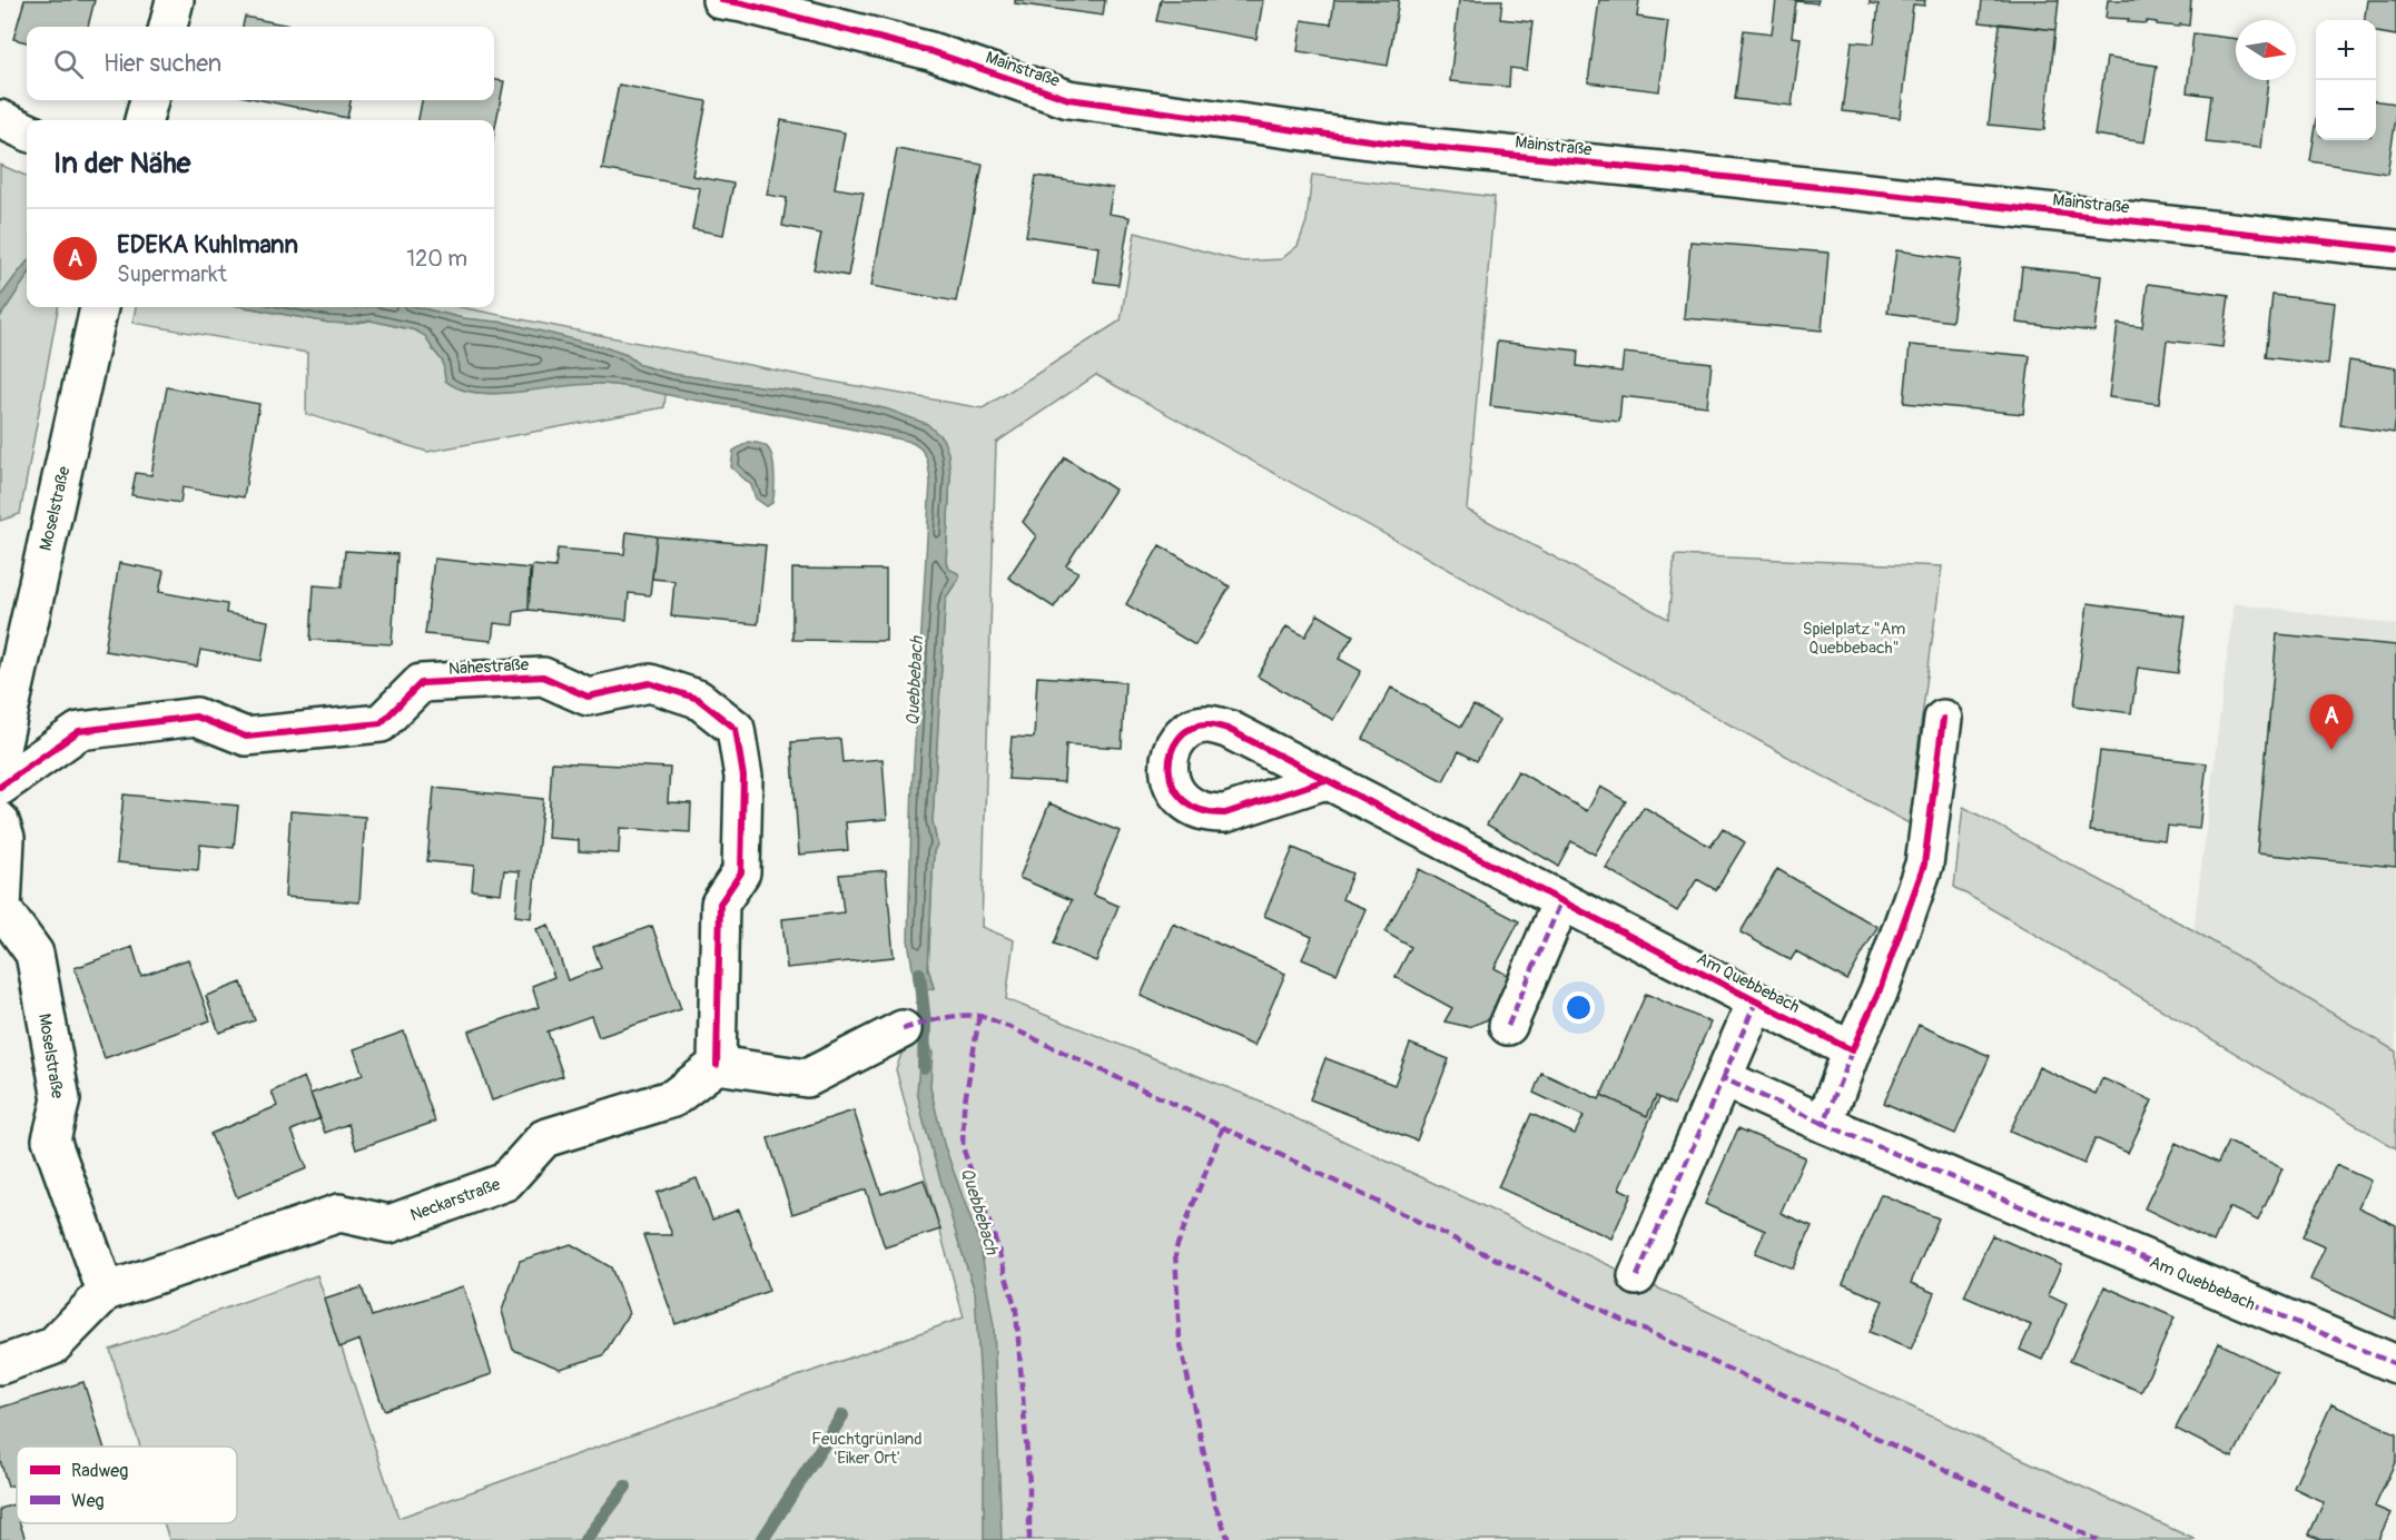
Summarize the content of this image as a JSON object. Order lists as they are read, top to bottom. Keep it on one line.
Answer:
{"streets":{"street":["Mainstraße","Moselstraße","Nahestraße","Am Quebbebach","Neckarstraße"]},"crossings":[["Moselstraße","Neckarstraße"],["Nahestraße","Neckarstraße"]],"water":["Quebbebach"],"parks":["Spielplatz \"Am Quebbebach\"","Feuchtgrünland 'Eiker Ort'"],"legend":["Radweg","Weg"],"north":"right","page":{"map_buttons":["+","−"],"search":"Hier suchen","heading":"In der Nähe","list":[{"mark":"A","name":"EDEKA Kuhlmann","note":"Supermarkt","value":"120 m"}],"pins":"A"}}
